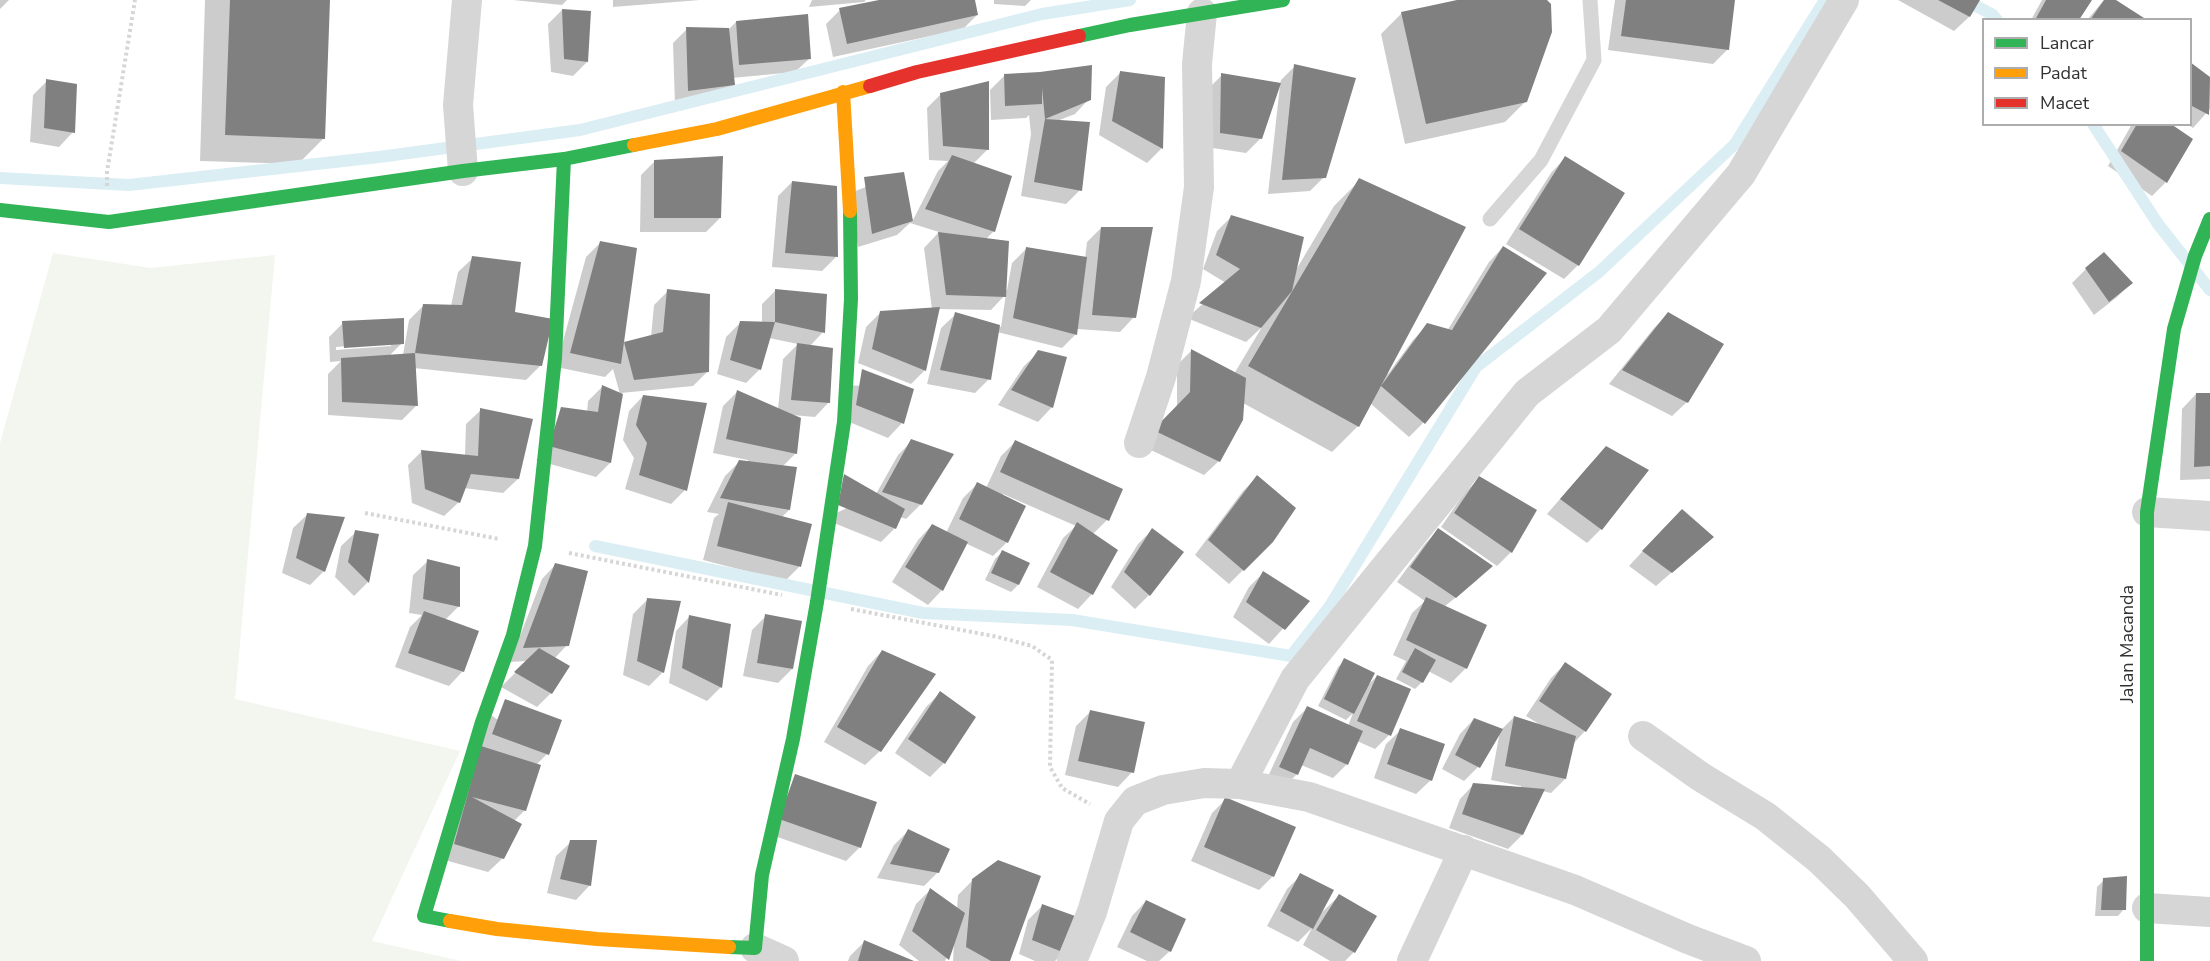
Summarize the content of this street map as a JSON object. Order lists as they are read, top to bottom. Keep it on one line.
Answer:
{"streets":{"street":["Jalan Macanda"]},"legend":["Lancar","Padat","Macet"]}
